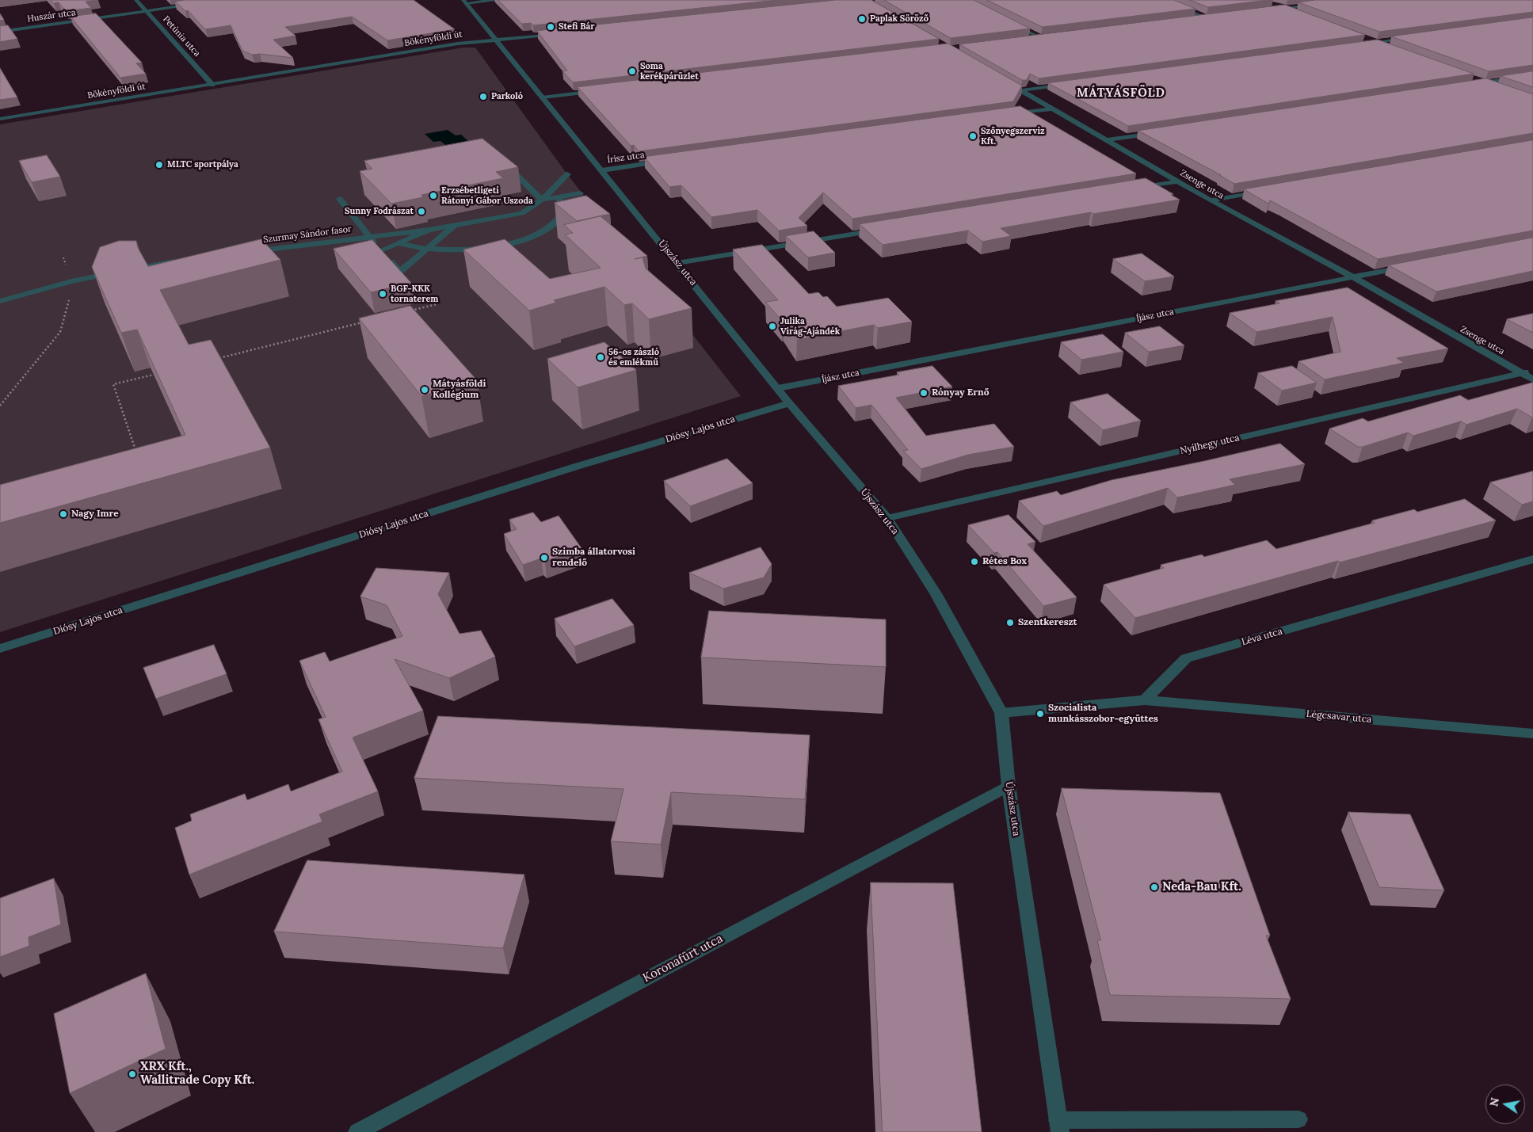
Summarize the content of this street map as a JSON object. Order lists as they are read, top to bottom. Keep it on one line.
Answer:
{"streets":{"street":["Huszár utca","Petúnia utca","Bökényföldi út","Írisz utca","Zsenge utca","Szurmay Sándor fasor","Újszász utca","Íjász utca","Diósy Lajos utca","Nyílhegy utca","Léva utca","Légcsavar utca","Koronafürt utca"]},"crossings":[["Huszár utca","Petúnia utca"],["Petúnia utca","Bökényföldi út"],["Bökényföldi út","Újszász utca"],["Írisz utca","Újszász utca"],["Zsenge utca","Íjász utca"],["Zsenge utca","Nyílhegy utca"],["Újszász utca","Íjász utca"],["Újszász utca","Diósy Lajos utca"],["Újszász utca","Nyílhegy utca"],["Újszász utca","Koronafürt utca"],["Léva utca","Légcsavar utca"]],"districts":["MÁTYÁSFÖLD"],"places":["Paplak Söröző","Stefi Bár","Soma kerékpárüzlet","Parkoló","Szőnyegszerviz Kft.","MLTC sportpálya","Erzsébetligeti Rátonyi Gábor Uszoda","Sunny Fodrászat","BGF-KKK tornaterem","Julika Virág-Ajándék","56-os zászló és emlékmű","Mátyásföldi Kollégium","Rónyay Ernő","Nagy Imre","Szimba állatorvosi rendelő","Rétes Box","Szentkereszt","Szocialista munkásszobor-együttes","Neda-Bau Kft.","XRX Kft., Wallitrade Copy Kft."],"north":"left"}
